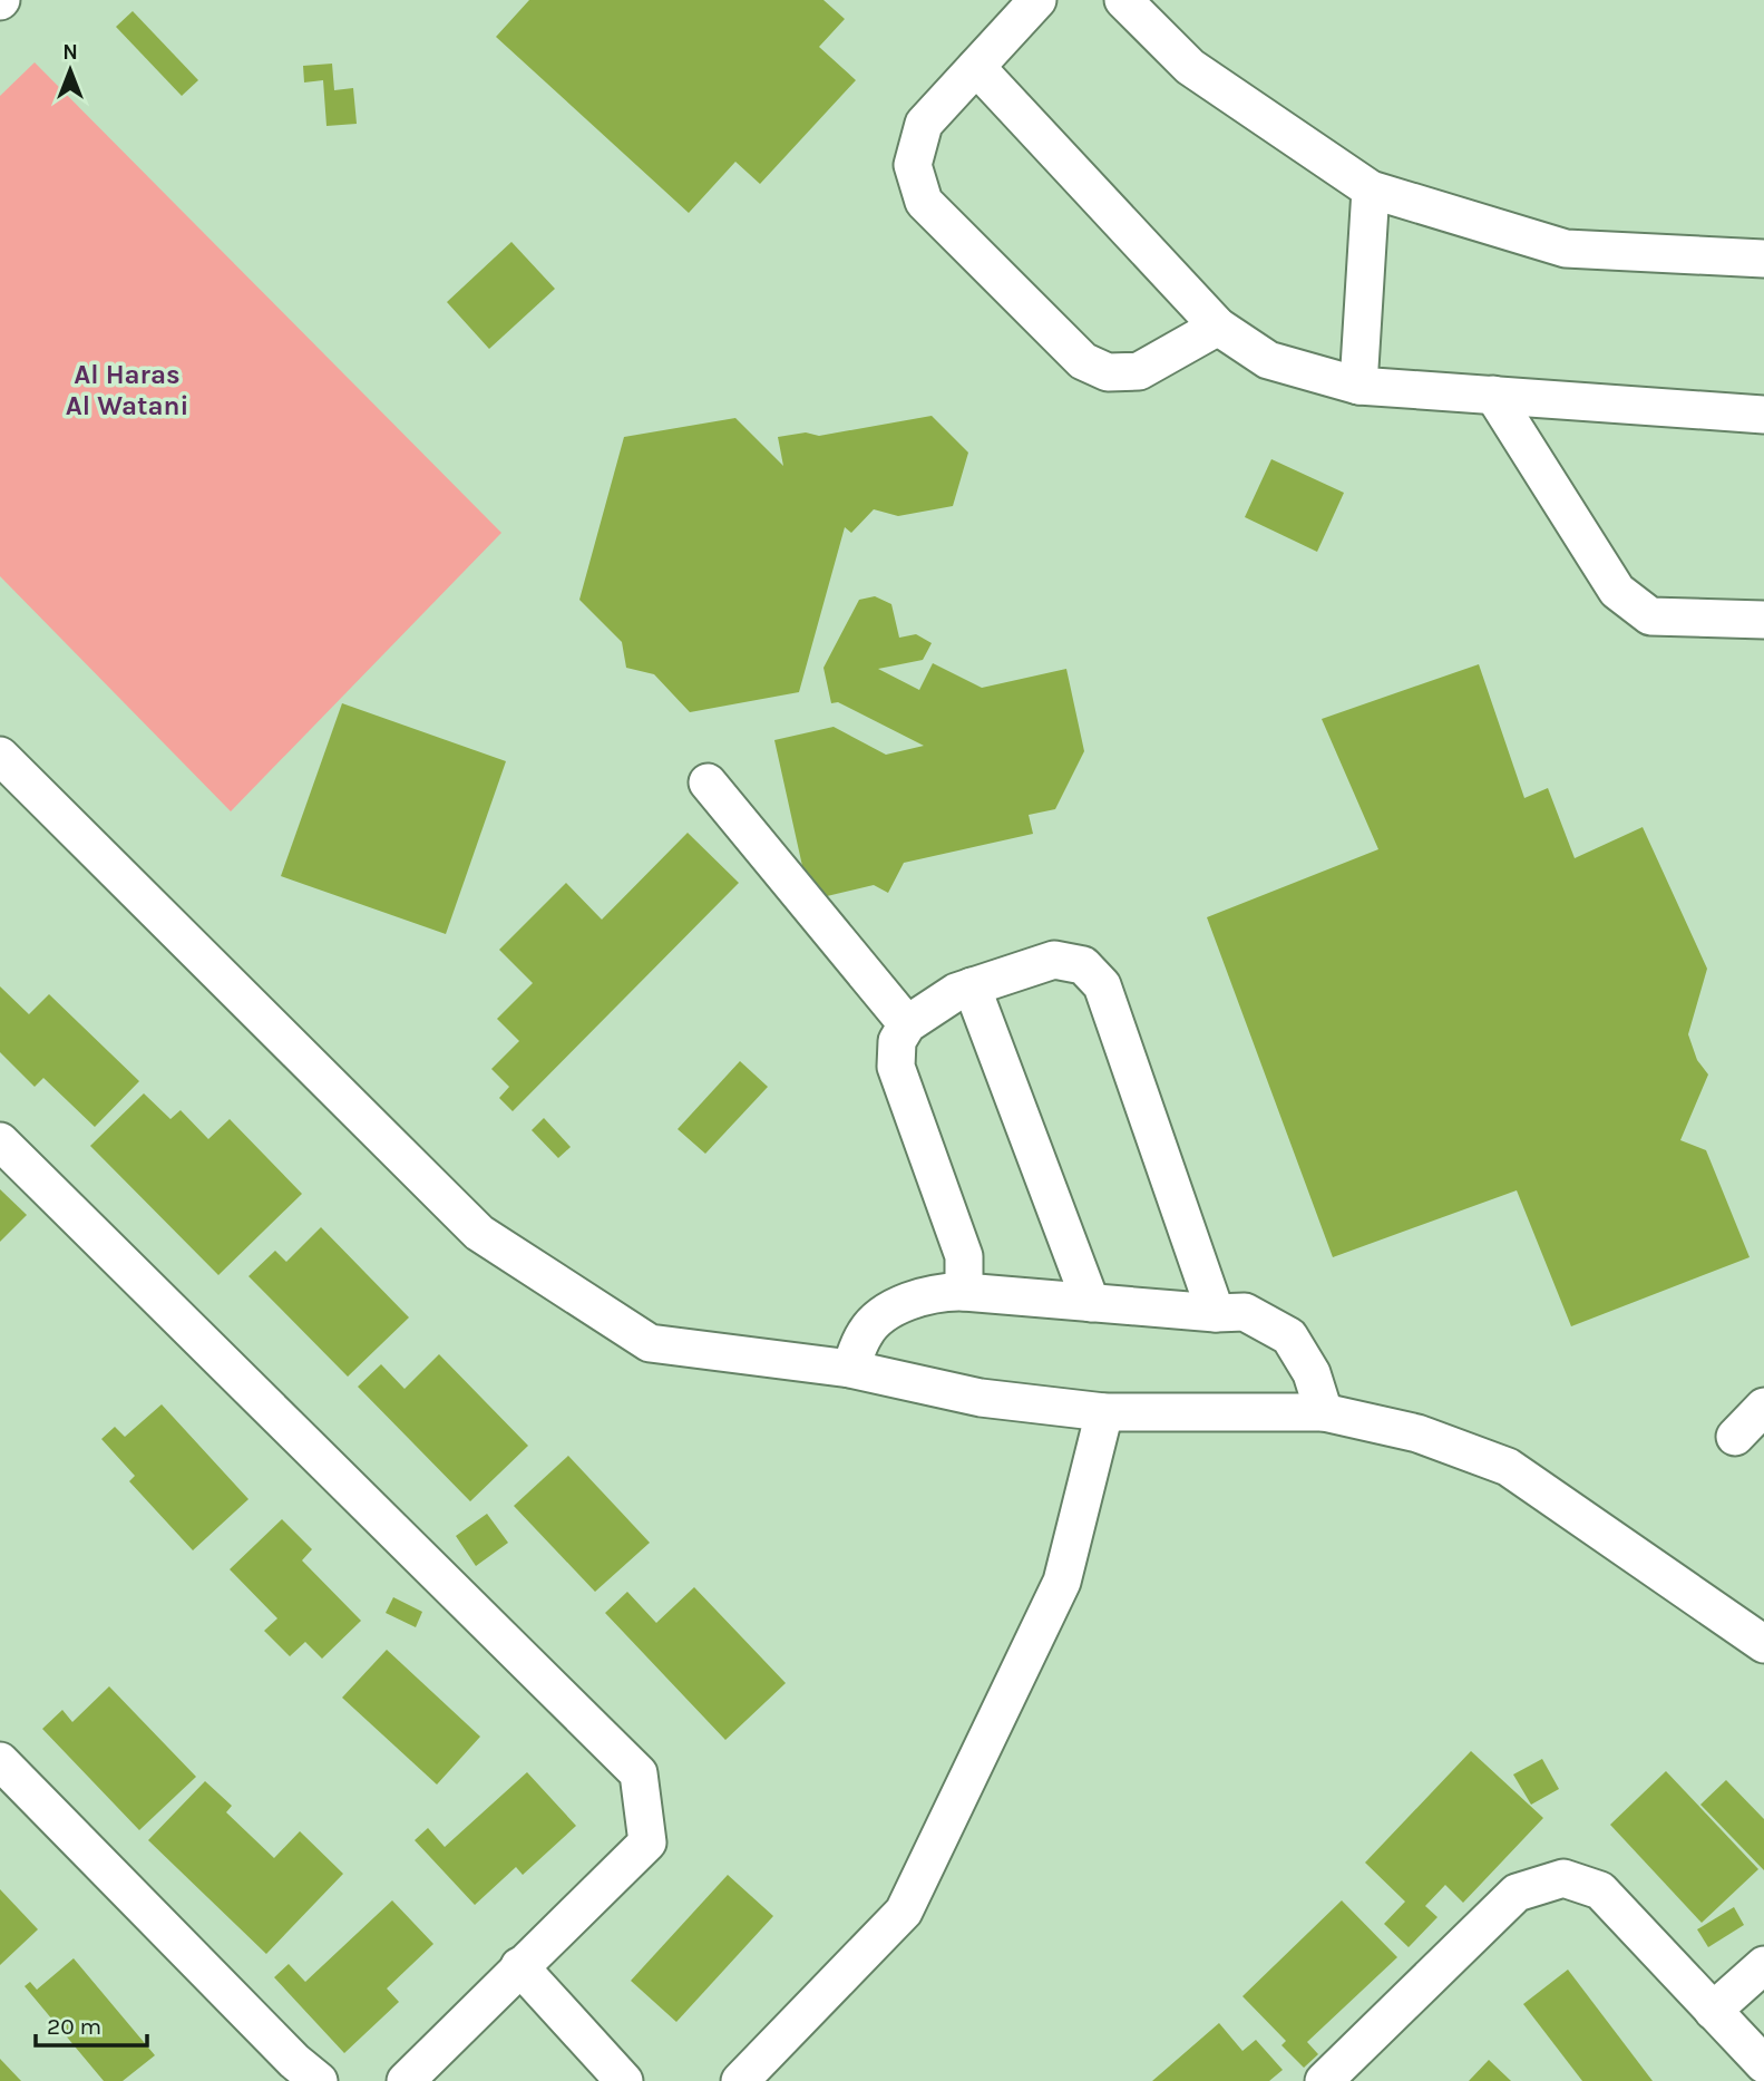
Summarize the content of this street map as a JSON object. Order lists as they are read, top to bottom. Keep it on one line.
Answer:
{"districts":["Al Haras Al Watani"],"scale_bar":"20 m","north":"top"}
